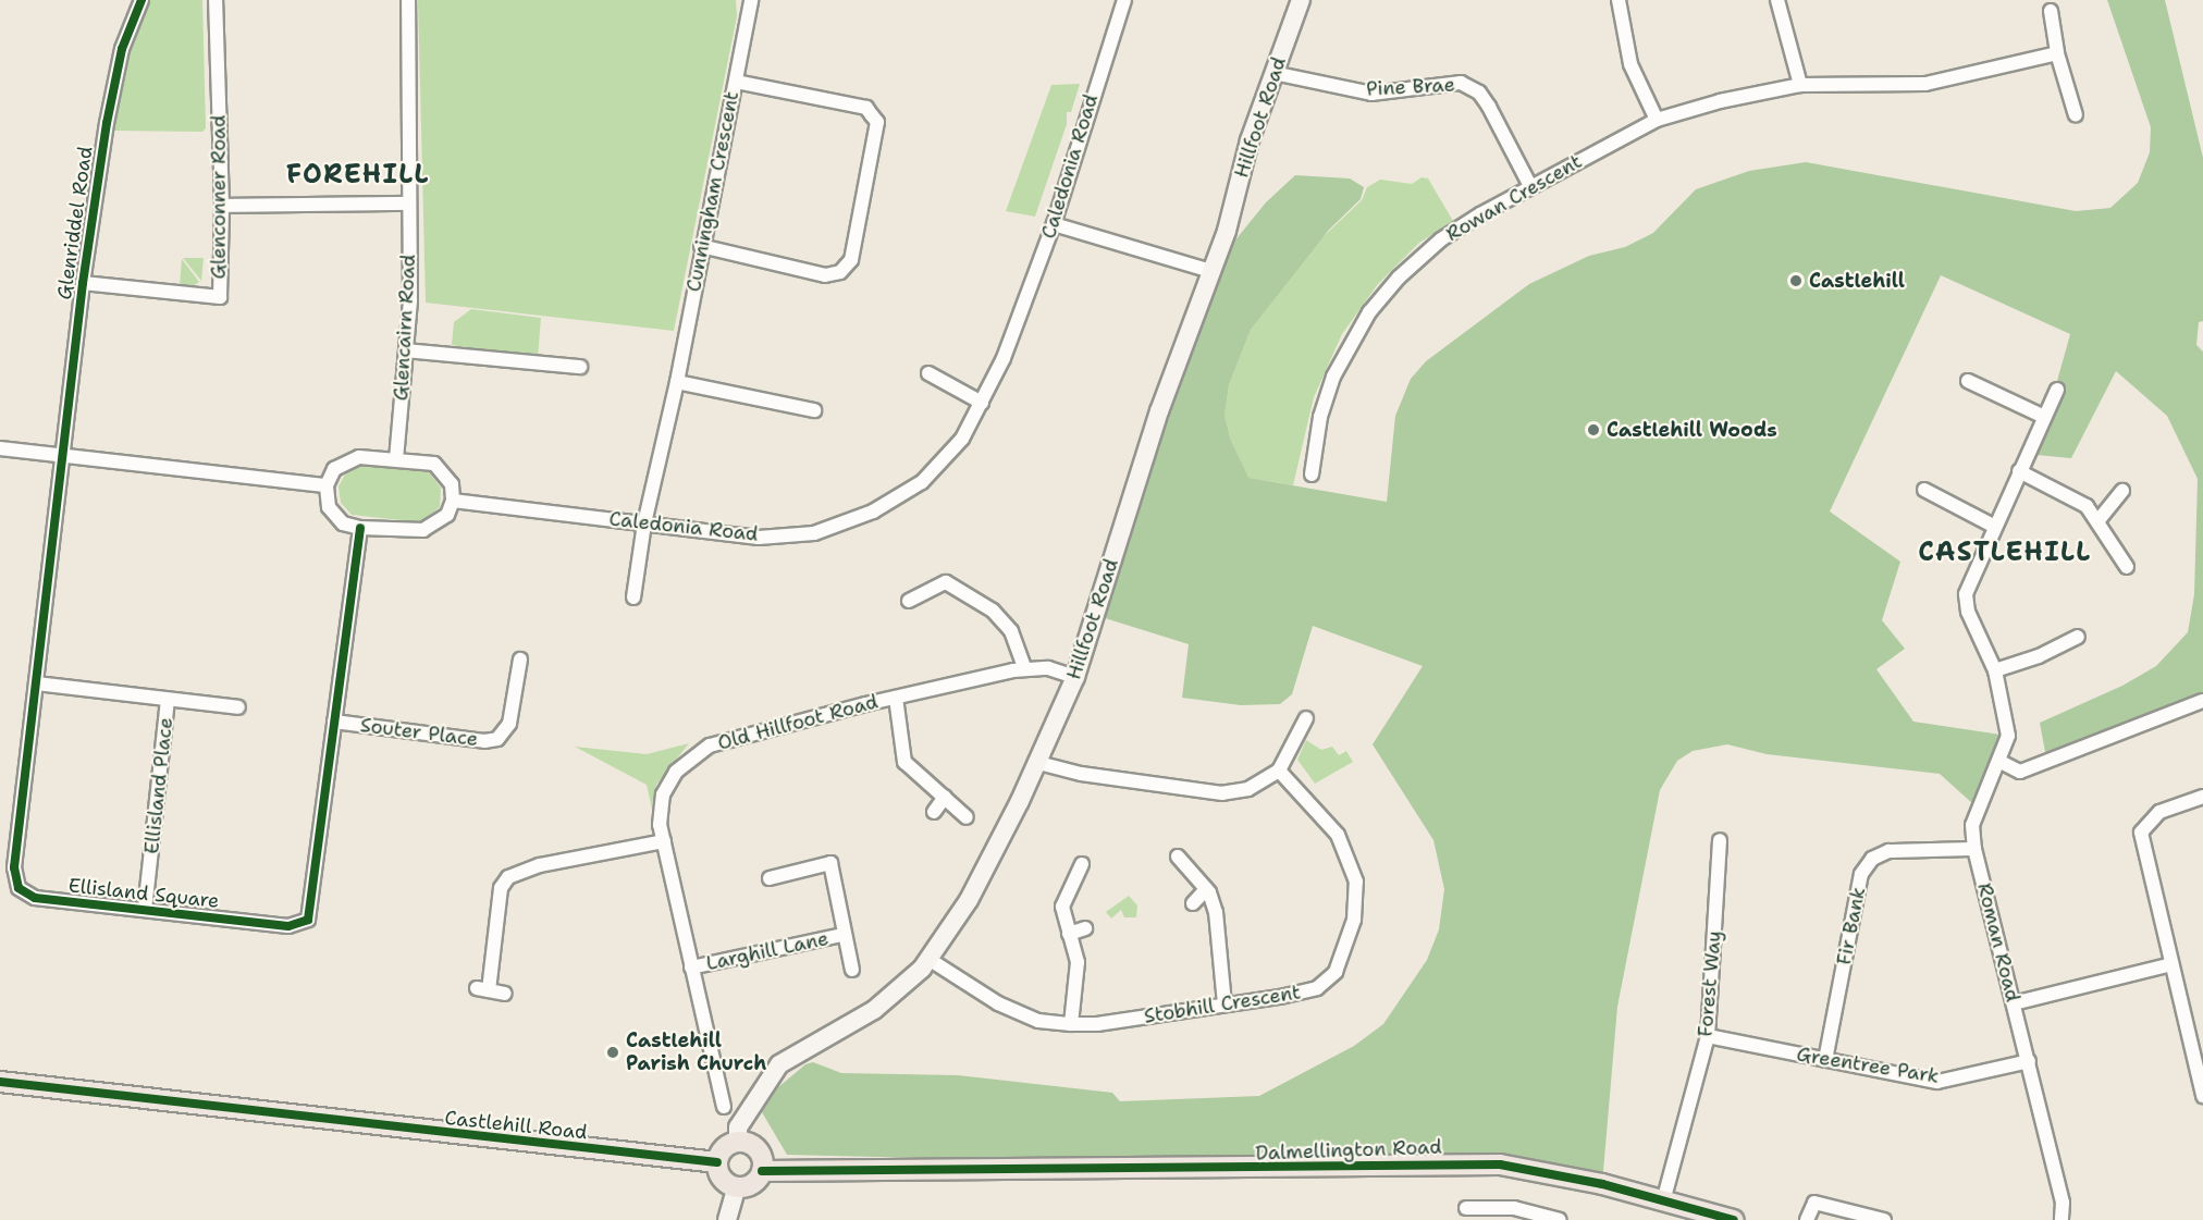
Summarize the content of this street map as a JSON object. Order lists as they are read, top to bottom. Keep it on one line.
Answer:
{"streets":{"main road":["Castlehill Road","Dalmellington Road"],"street":["Pine Brae","Hillfoot Road","Caledonia Road","Cunningham Crescent","Glenconner Road","Rowan Crescent","Glenriddel Road","Glencairn Road","Old Hillfoot Road","Souter Place","Ellisland Place","Ellisland Square","Fir Bank","Roman Road","Larghill Lane","Forest Way","Stobhill Crescent","Greentree Park"]},"crossings":[["Pine Brae","Hillfoot Road"],["Pine Brae","Rowan Crescent"],["Hillfoot Road","Old Hillfoot Road"],["Hillfoot Road","Stobhill Crescent"],["Hillfoot Road","Castlehill Road"],["Hillfoot Road","Dalmellington Road"],["Caledonia Road","Cunningham Crescent"],["Caledonia Road","Glencairn Road"],["Caledonia Road","Ellisland Square"],["Glenconner Road","Glenriddel Road"],["Glenriddel Road","Ellisland Square"],["Glencairn Road","Ellisland Square"],["Old Hillfoot Road","Larghill Lane"],["Souter Place","Ellisland Square"],["Ellisland Place","Ellisland Square"],["Fir Bank","Roman Road"],["Fir Bank","Greentree Park"],["Roman Road","Greentree Park"],["Forest Way","Greentree Park"],["Forest Way","Dalmellington Road"],["Castlehill Road","Dalmellington Road"]],"districts":["FOREHILL","CASTLEHILL"],"places":["Castlehill","Castlehill Woods","Castlehill Parish Church"]}
